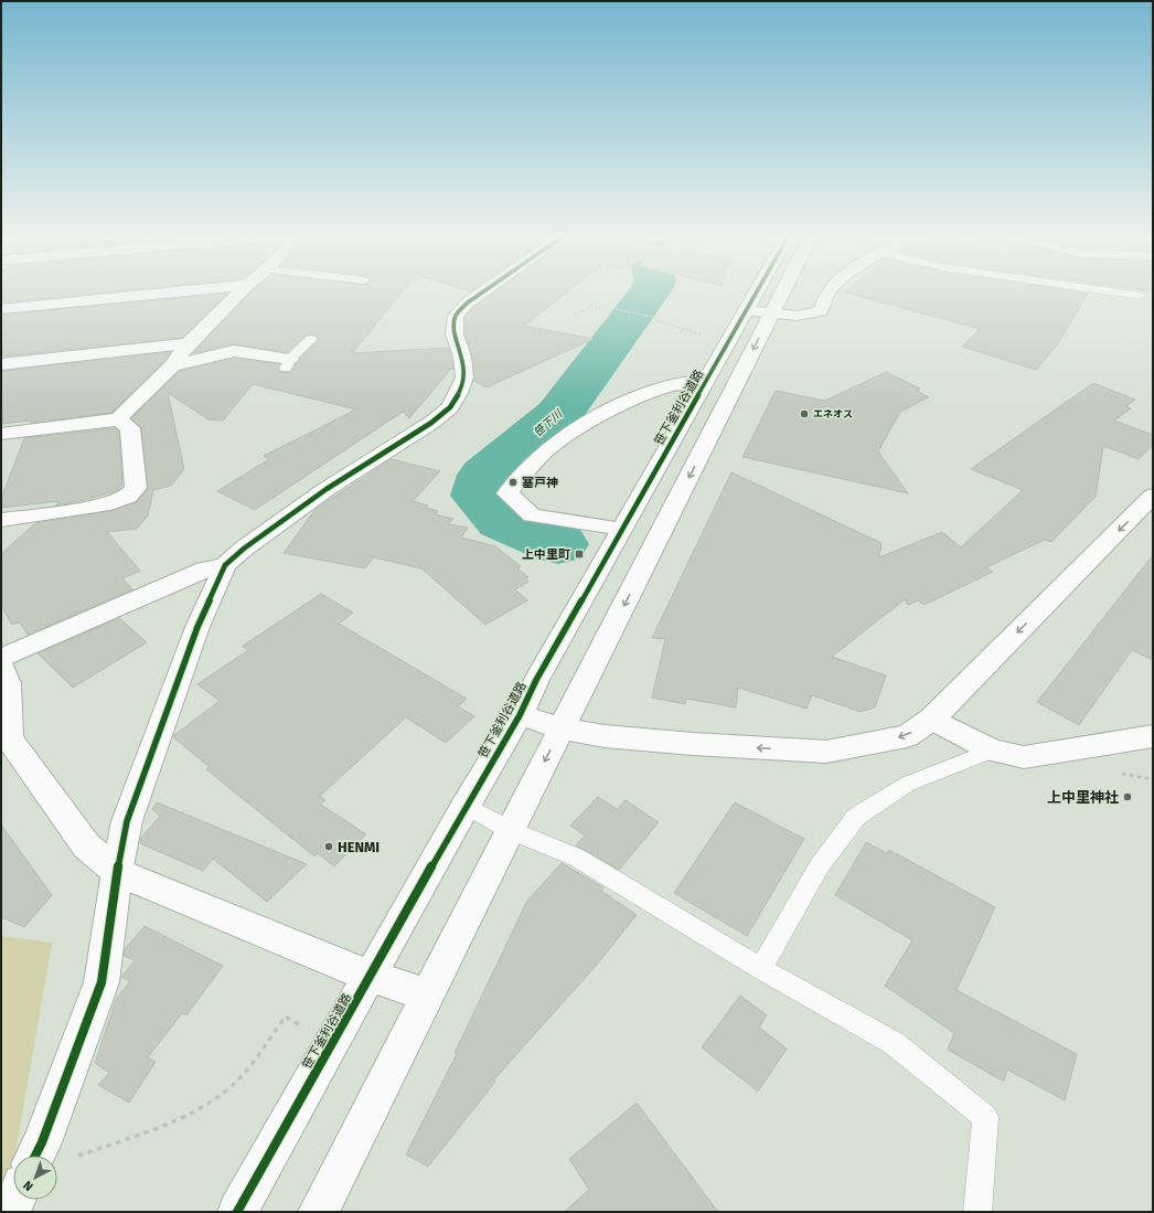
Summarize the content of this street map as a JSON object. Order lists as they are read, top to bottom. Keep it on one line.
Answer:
{"streets":{"street":["笹下釜利谷道路"]},"water":["笹下川"],"places":{"other":["エネオス","塞戸神","上中里神社","HENMI"],"transit":["上中里町"]},"north":"bottom left"}
